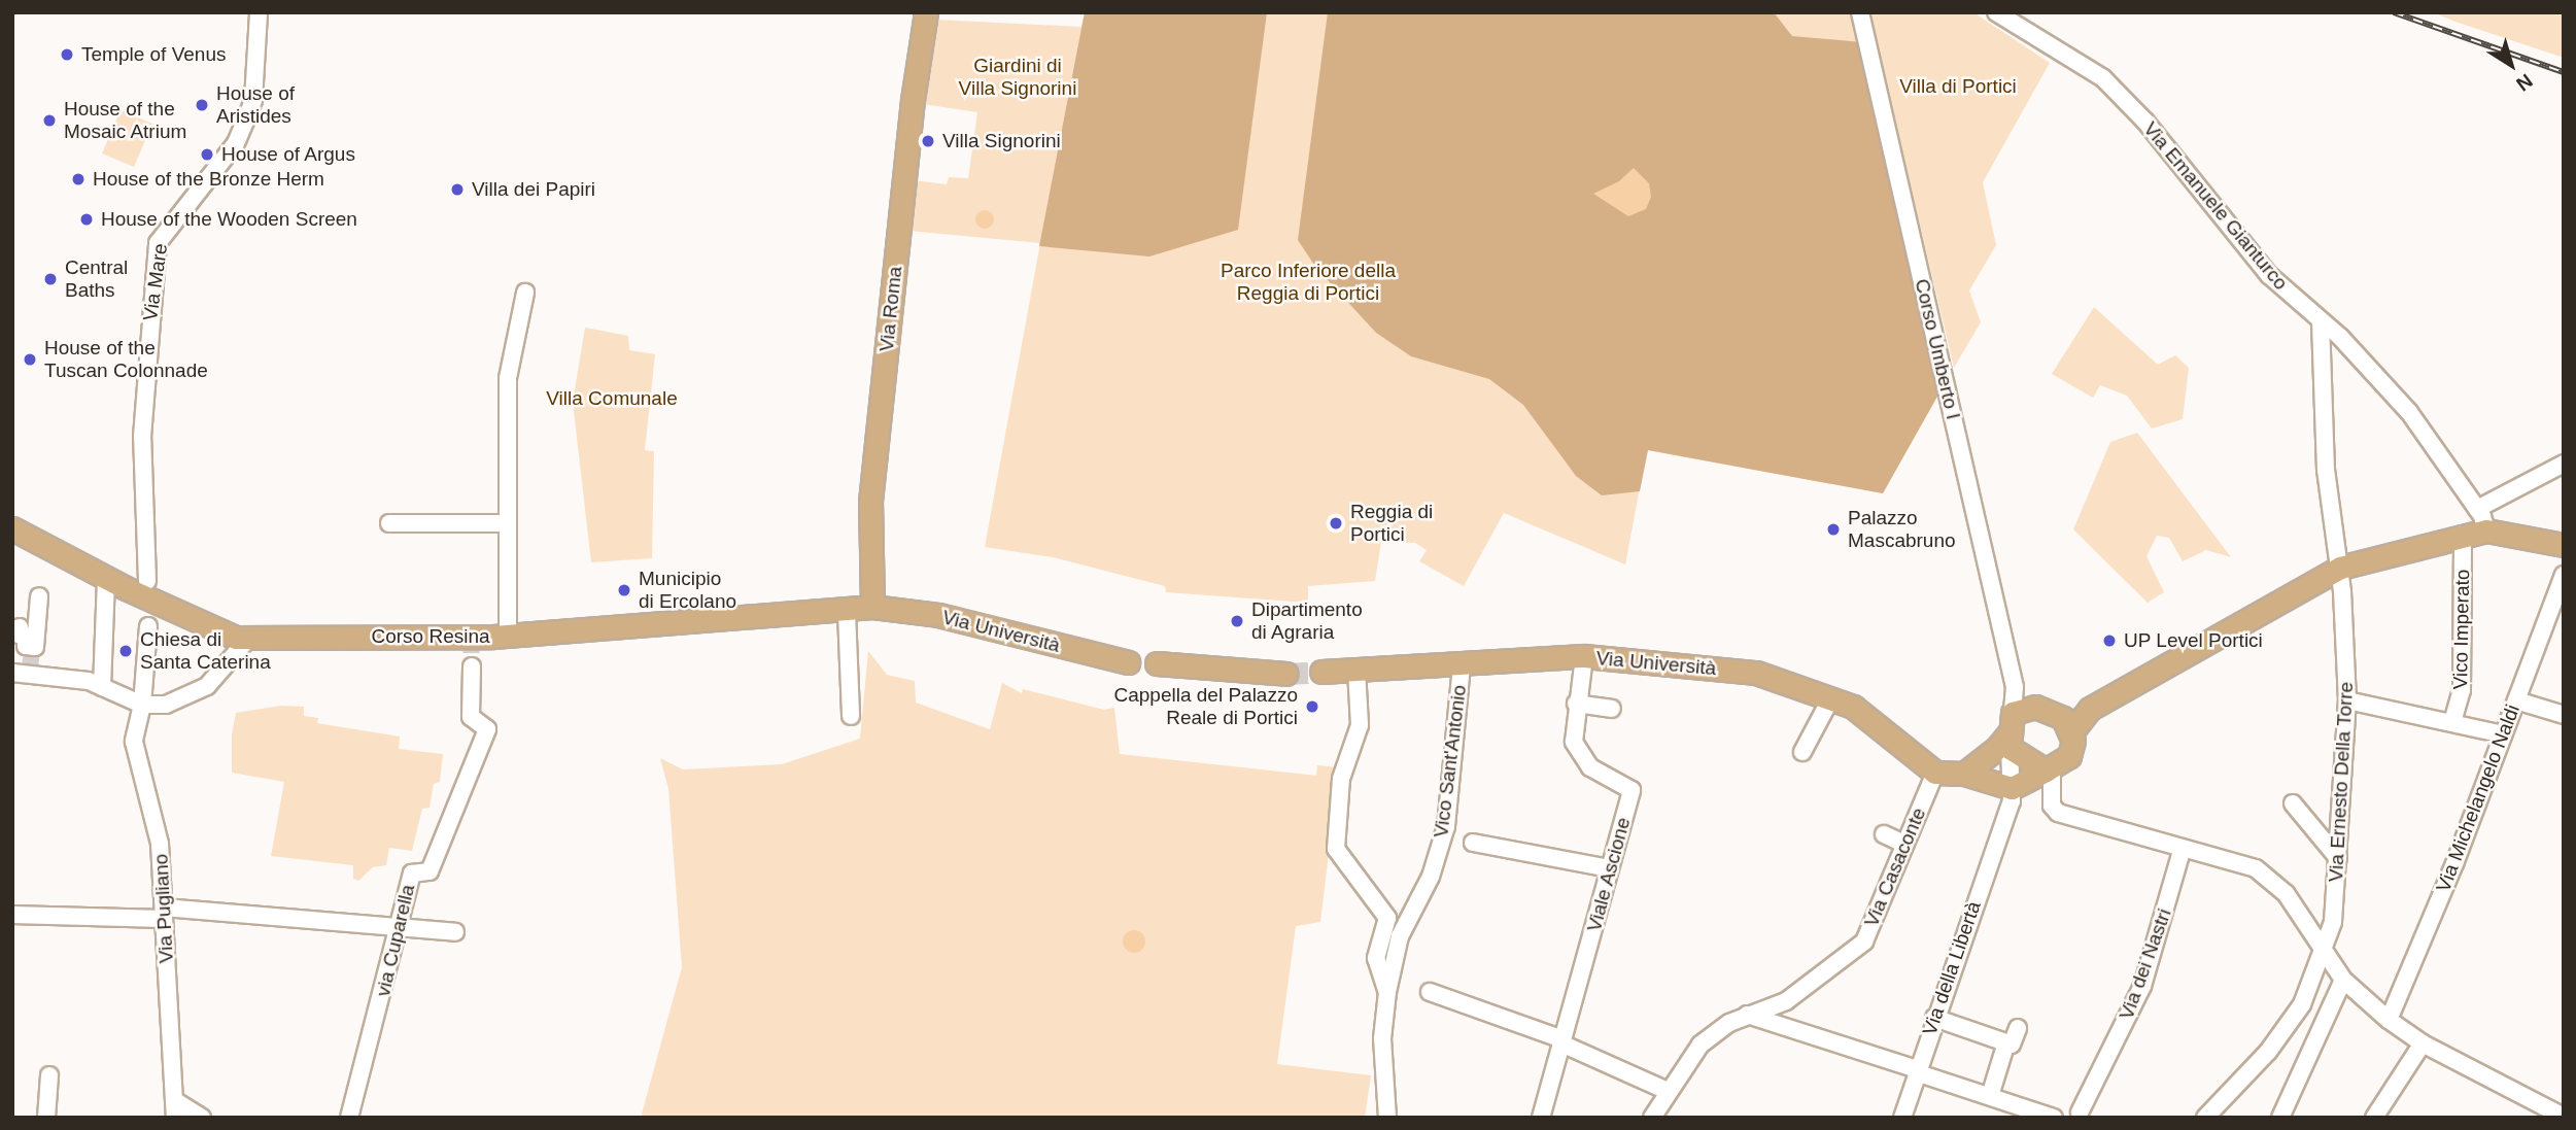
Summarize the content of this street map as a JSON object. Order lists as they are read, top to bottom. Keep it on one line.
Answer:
{"streets":{"main road":["Via Roma","Via Università","Corso Resina"],"street":["Via Emanuele Gianturco","Via Mare","Corso Umberto I","Vico Imperato","Vico Sant'Antonio","Via Ernesto Della Torre","Via Michelangelo Naldi","Via Casaconte","Viale Ascione","Via Pugliano","via Cuparella","Via dei Nastri","Via della Libertà"]},"crossings":[["Via Emanuele Gianturco","Via Ernesto Della Torre"],["Via Roma","Via Università"],["Via Roma","Corso Resina"],["Corso Umberto I","Via della Libertà"],["Via Università","Corso Resina"],["Via Università","Vico Sant'Antonio"],["Via Università","Via Casaconte"],["Via Università","Viale Ascione"]],"parks":["Giardini di Villa Signorini","Villa di Portici","Parco Inferiore della Reggia di Portici","Villa Comunale"],"places":["Temple of Venus","House of Aristides","House of the Mosaic Atrium","Villa Signorini","House of Argus","House of the Bronze Herm","Villa dei Papiri","House of the Wooden Screen","Central Baths","House of the Tuscan Colonnade","Reggia di Portici","Palazzo Mascabruno","Municipio di Ercolano","Dipartimento di Agraria","UP Level Portici","Chiesa di Santa Caterina","Cappella del Palazzo Reale di Portici"],"north":"bottom right"}
